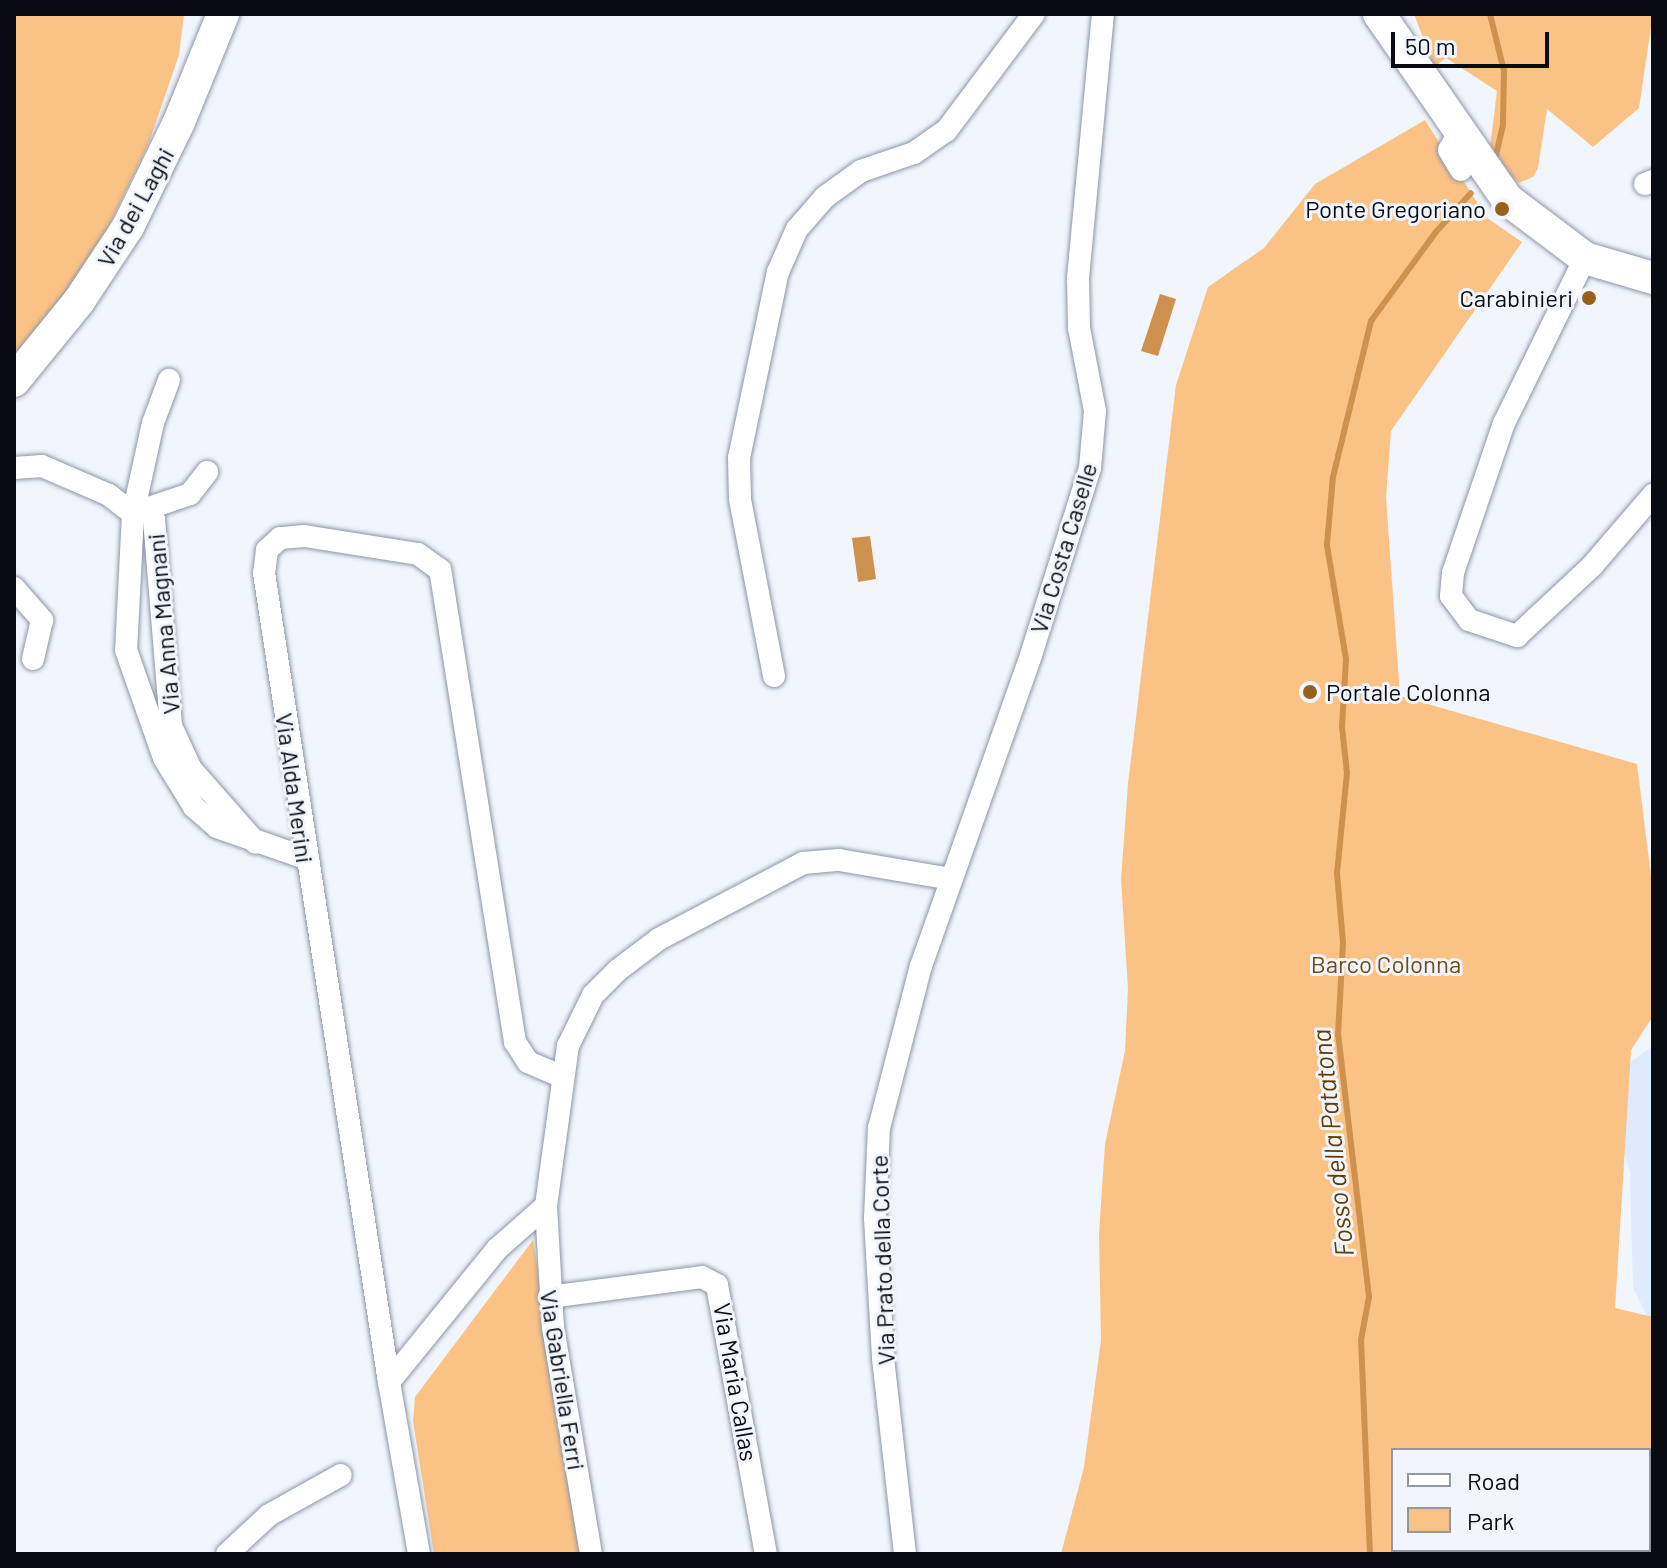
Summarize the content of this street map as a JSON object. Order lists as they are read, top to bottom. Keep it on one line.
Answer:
{"streets":{"main road":["Via dei Laghi"],"street":["Via Costa Caselle","Via Anna Magnani","Via Alda Merini","Via Prato della Corte","Via Gabriella Ferri","Via Maria Callas"]},"crossings":[["Via Costa Caselle","Via Prato della Corte"],["Via Gabriella Ferri","Via Maria Callas"]],"water":["Fosso della Patatona"],"parks":["Barco Colonna"],"places":["Ponte Gregoriano","Carabinieri","Portale Colonna"],"legend":["Road","Park"],"scale_bar":"50 m"}
